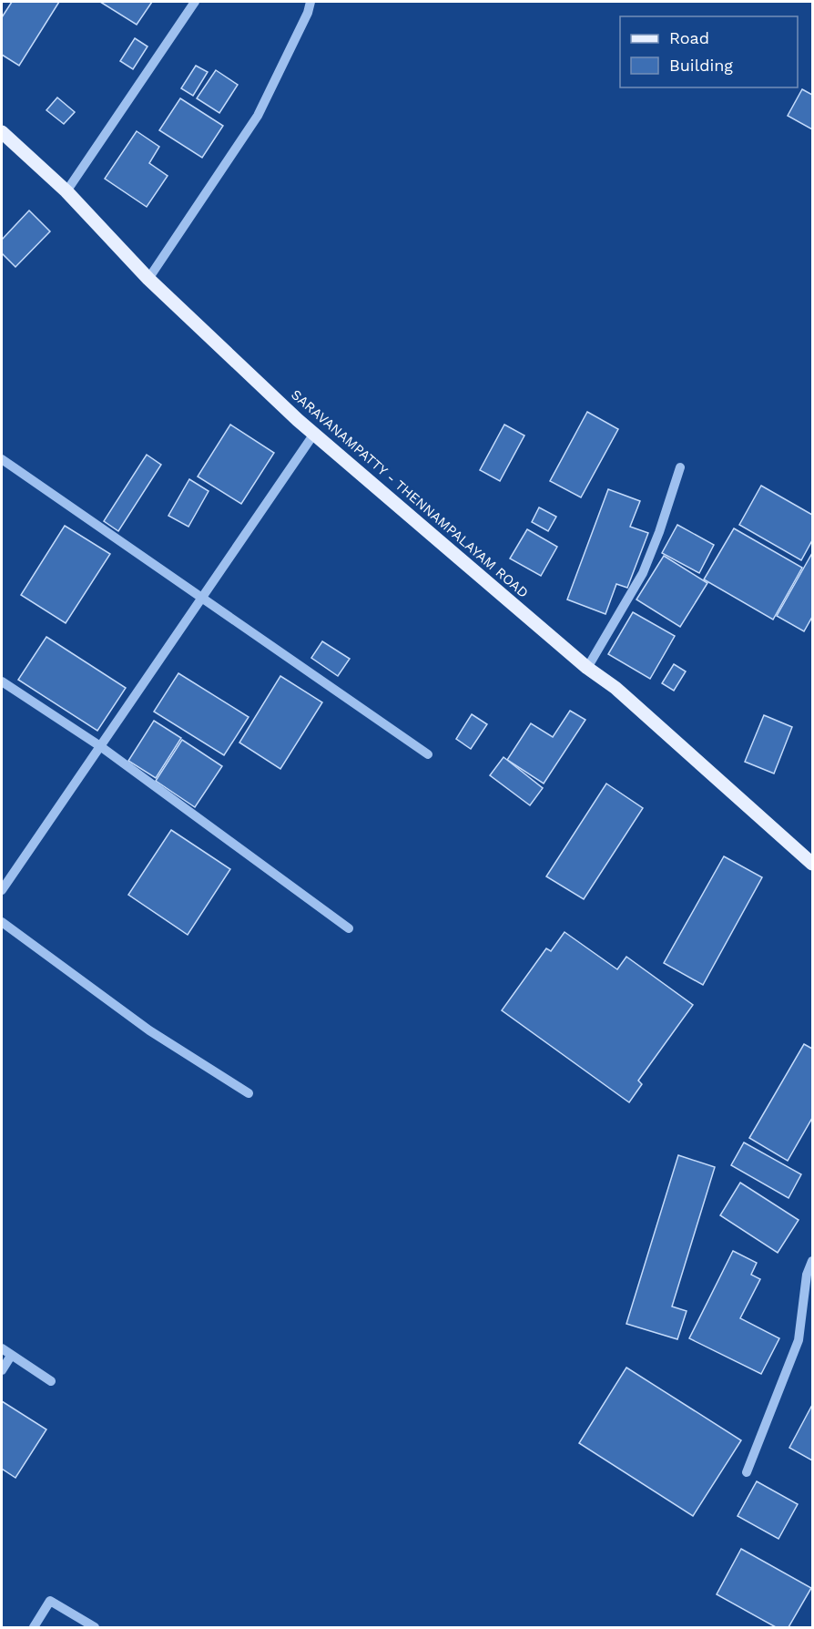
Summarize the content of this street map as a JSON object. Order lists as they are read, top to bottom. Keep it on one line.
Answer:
{"streets":{"main road":["SARAVANAMPATTY - THENNAMPALAYAM ROAD"]},"legend":["Road","Building"]}
